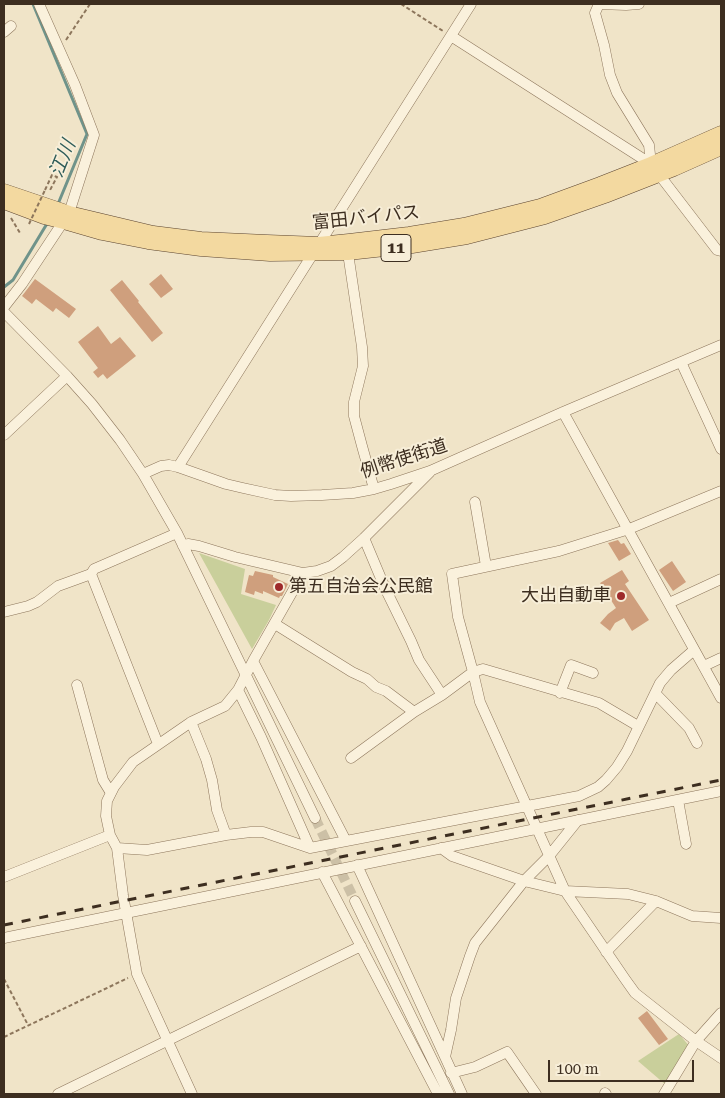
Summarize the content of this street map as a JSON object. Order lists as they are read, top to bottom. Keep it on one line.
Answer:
{"streets":{"main road":["富田バイパス","11"],"street":["例幣使街道"]},"water":["江川"],"places":["第五自治会公民館","大出自動車"],"scale_bar":"100 m"}
